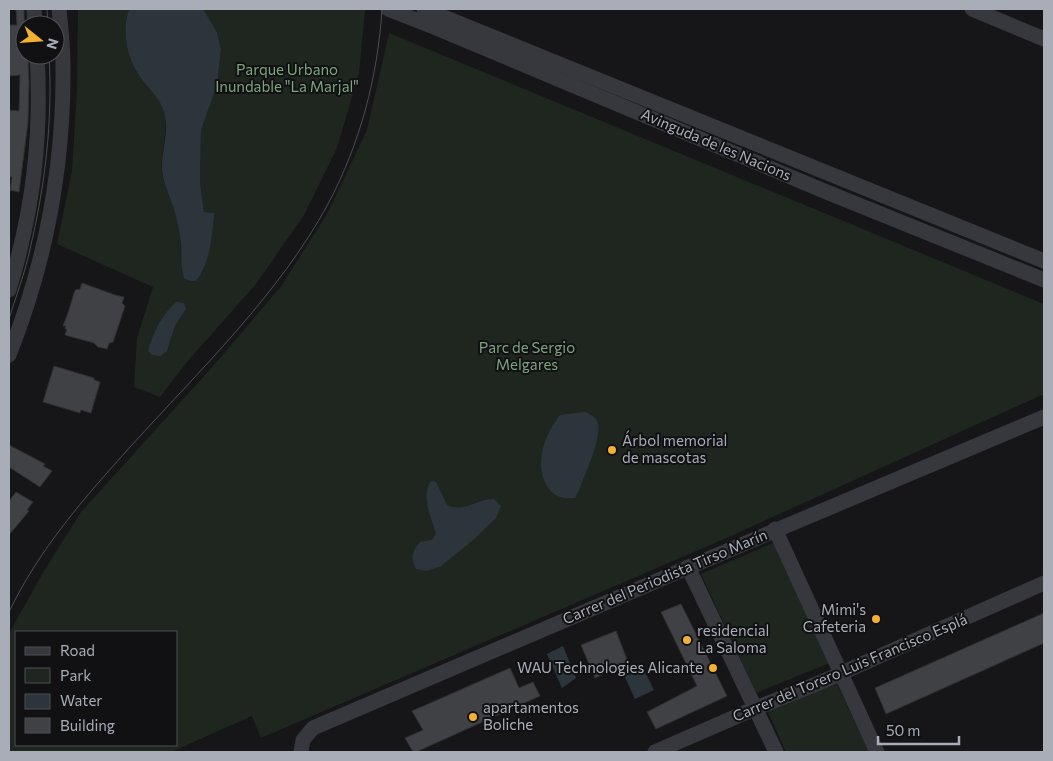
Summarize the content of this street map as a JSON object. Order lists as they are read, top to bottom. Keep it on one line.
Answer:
{"streets":{"street":["Avinguda de les Nacions","Carrer del Periodista Tirso Marín","Carrer del Torero Luis Francisco Esplá"]},"parks":["Parque Urbano Inundable \"La Marjal\"","Parc de Sergio Melgares"],"places":["Árbol memorial de mascotas","Mimi's Cafeteria","residencial La Saloma","WAU Technologies Alicante","apartamentos Boliche"],"legend":["Road","Park","Water","Building"],"scale_bar":"50 m","north":"right"}
